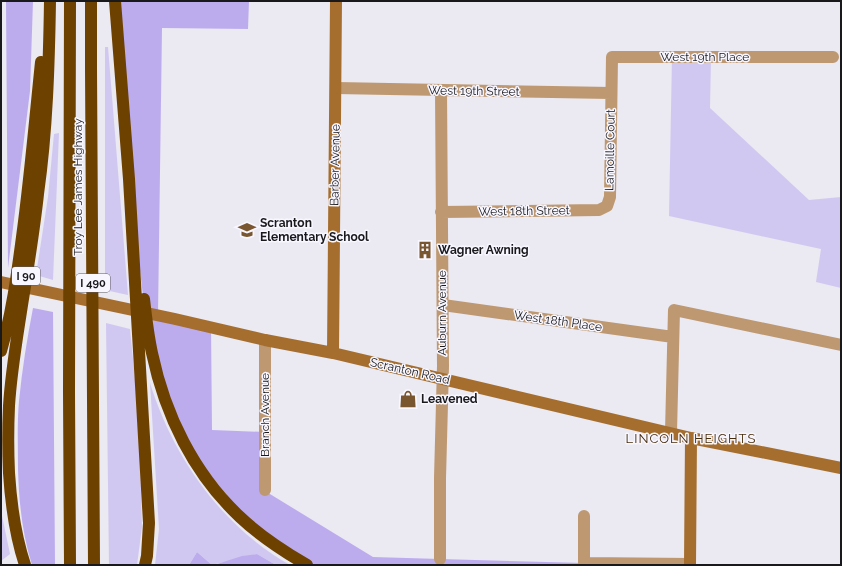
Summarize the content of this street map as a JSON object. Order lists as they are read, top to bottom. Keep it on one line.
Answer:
{"streets":{"highway":["Troy Lee James Highway","I 90","I 490"],"street":["West 19th Place","West 19th Street","Lamoille Court","Barber Avenue","West 18th Street","Auburn Avenue","West 18th Place","Scranton Road","Branch Avenue"]},"crossings":[["West 19th Place","West 19th Street"],["West 19th Place","Lamoille Court"],["West 19th Street","Lamoille Court"],["West 19th Street","Barber Avenue"],["West 19th Street","Auburn Avenue"],["Lamoille Court","West 18th Street"],["Barber Avenue","Scranton Road"],["West 18th Street","Auburn Avenue"],["Auburn Avenue","West 18th Place"],["Auburn Avenue","Scranton Road"],["Scranton Road","Branch Avenue"]],"districts":["LINCOLN HEIGHTS"],"places":{"school or university":["Scranton Elementary School"],"building":["Wagner Awning"],"shop":["Leavened"]}}
